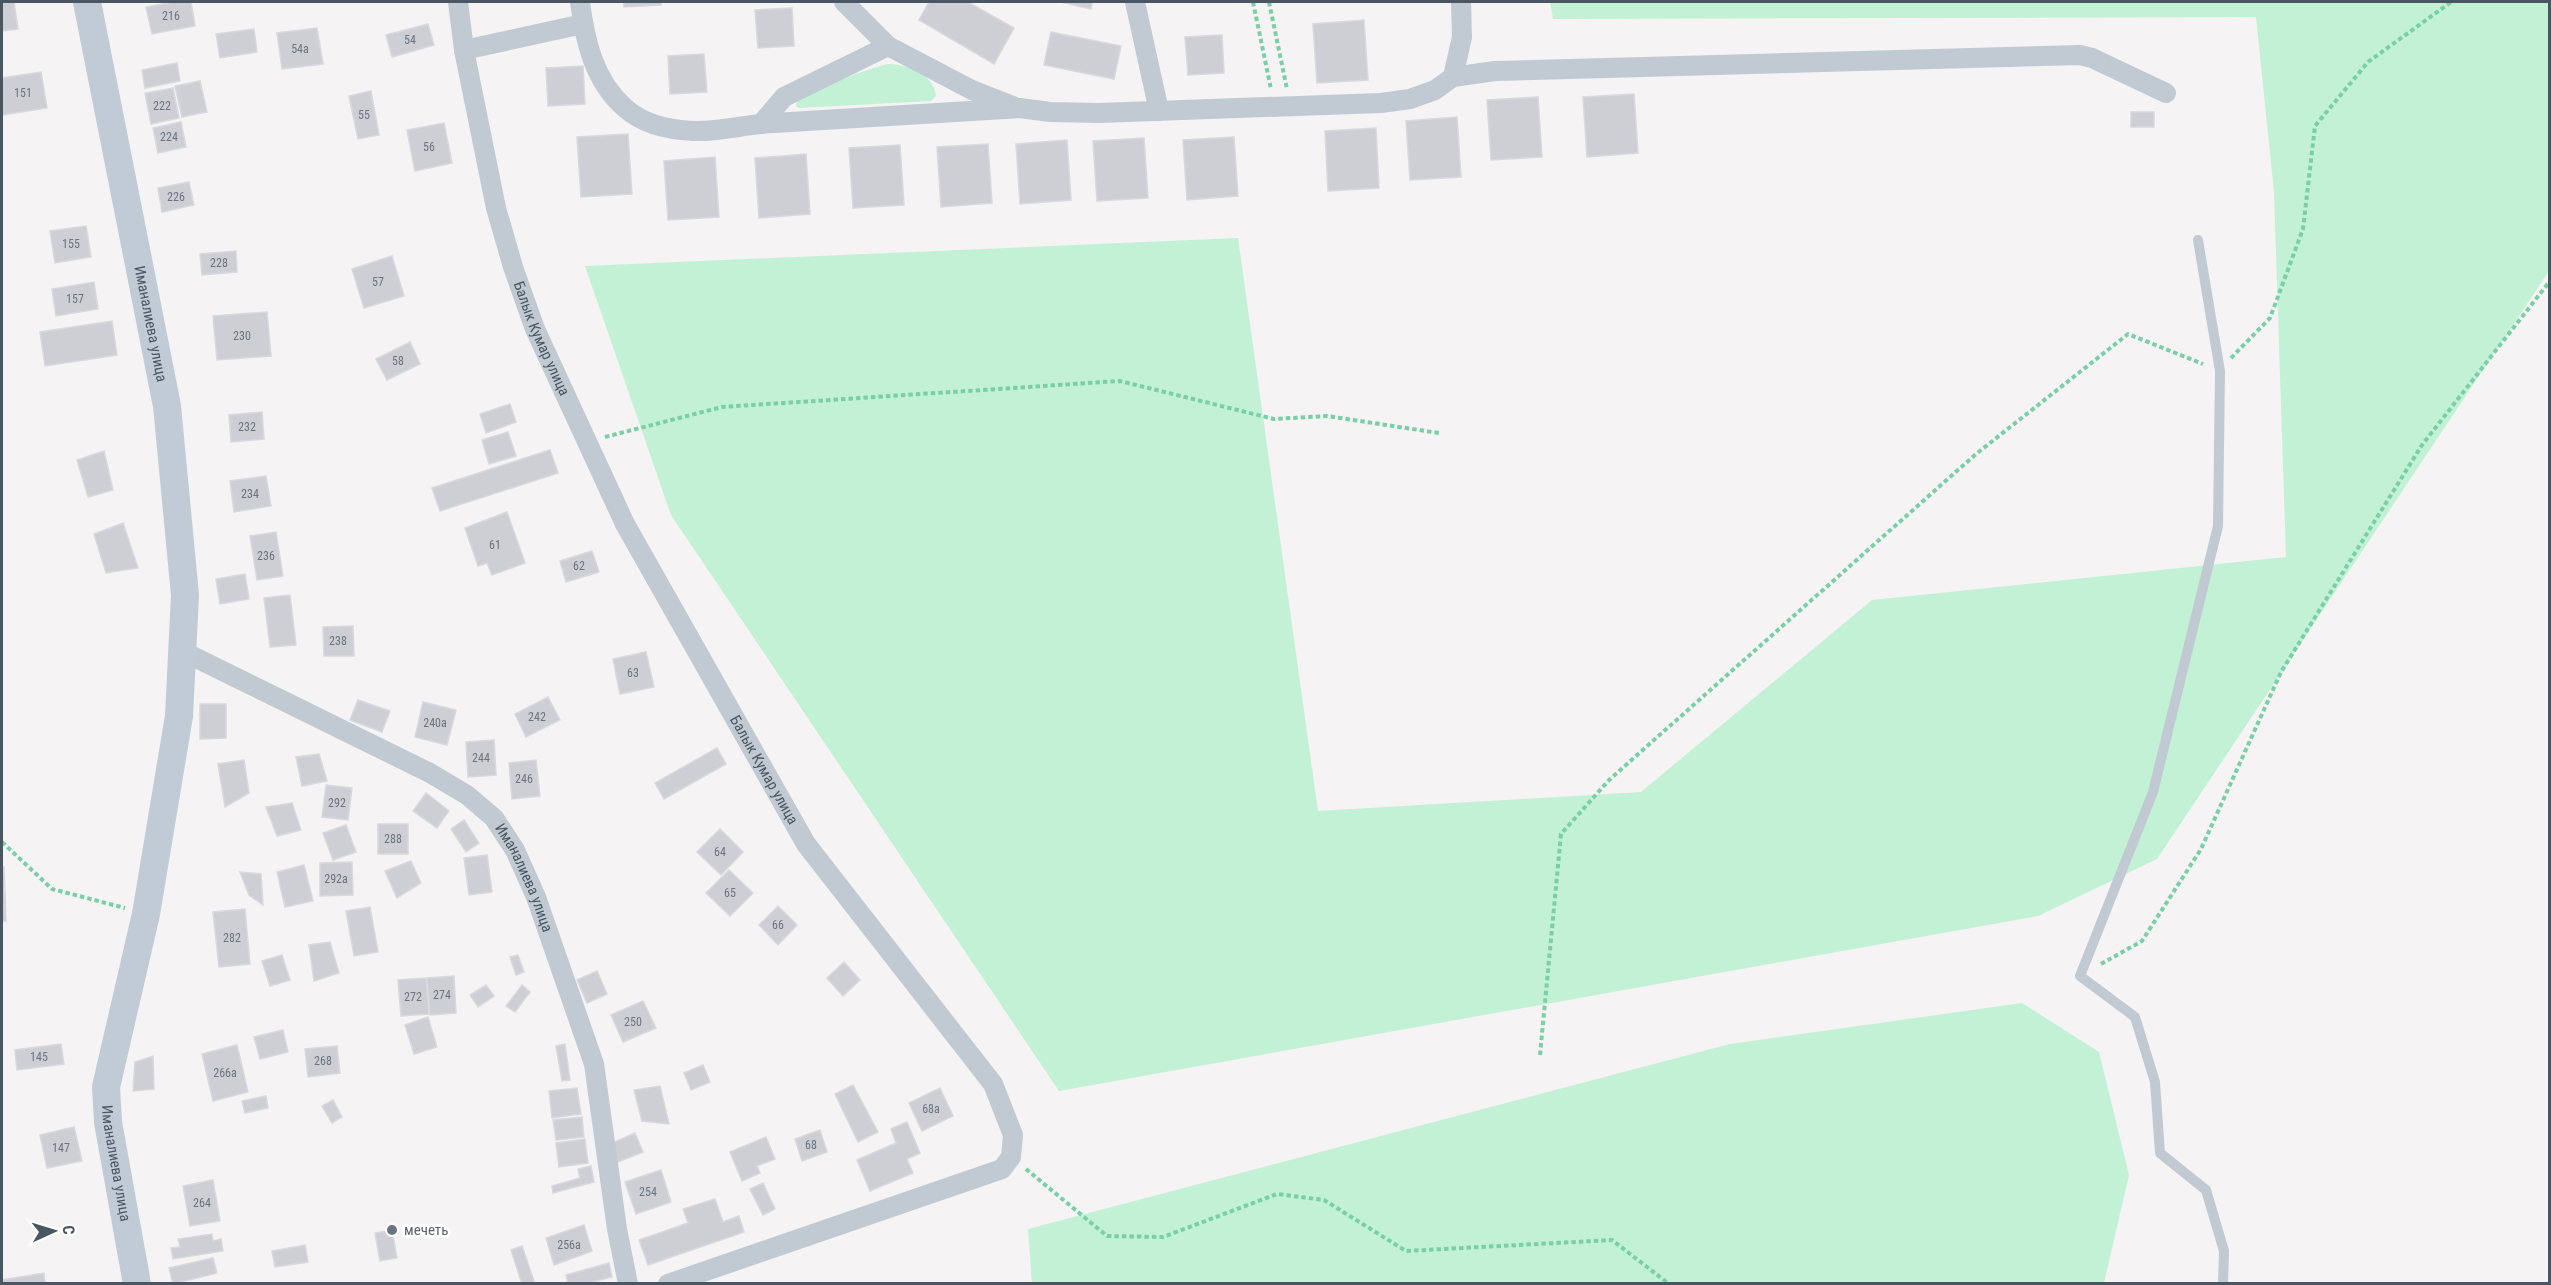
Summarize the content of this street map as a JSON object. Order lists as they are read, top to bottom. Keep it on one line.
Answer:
{"streets":{"street":["Иманалиева улица","Балык Кумар улица"]},"places":["мечеть"],"house_numbers":["216","54","54а","151","222","55","224","56","226","155","228","57","157","230","58","232","234","61","236","62","238","63","242","240а","244","246","292","288","64","292а","65","66","282","274","272","250","145","268","266а","68а","68","147","254","264","256а"],"north":"right"}
